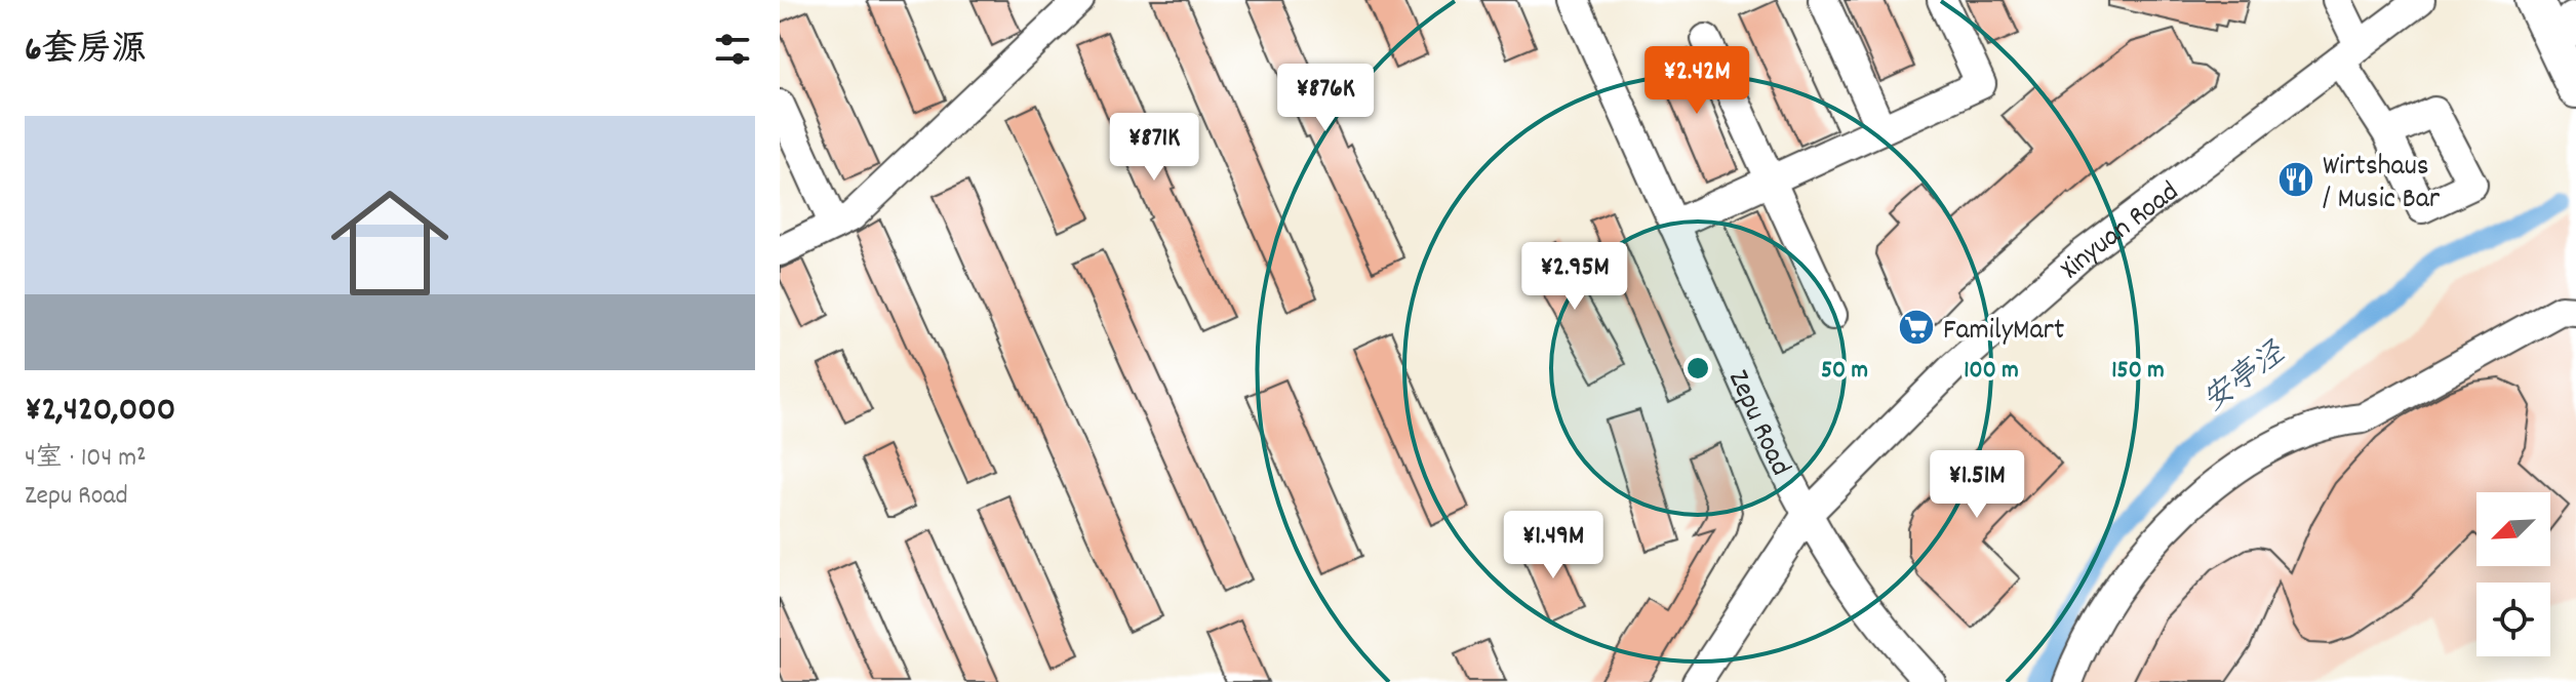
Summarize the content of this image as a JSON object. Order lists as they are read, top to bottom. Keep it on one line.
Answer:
{"streets":{"street":["Xinyuan Road","Zepu Road"]},"crossings":[["Xinyuan Road","Zepu Road"]],"water":["安亭泾"],"places":{"restaurant":["Wirtshaus / Music Bar"],"supermarket":["FamilyMart"]},"north":"bottom left","page":{"heading":"6套房源","price":["¥2.42M","¥876K","¥871K","¥2.95M","¥1.51M","¥1.49M"],"list":[{"name":"¥2,420,000","note":"4室 · 104 m² · Zepu Road"}]},"rings":["50 m","100 m","150 m"]}
